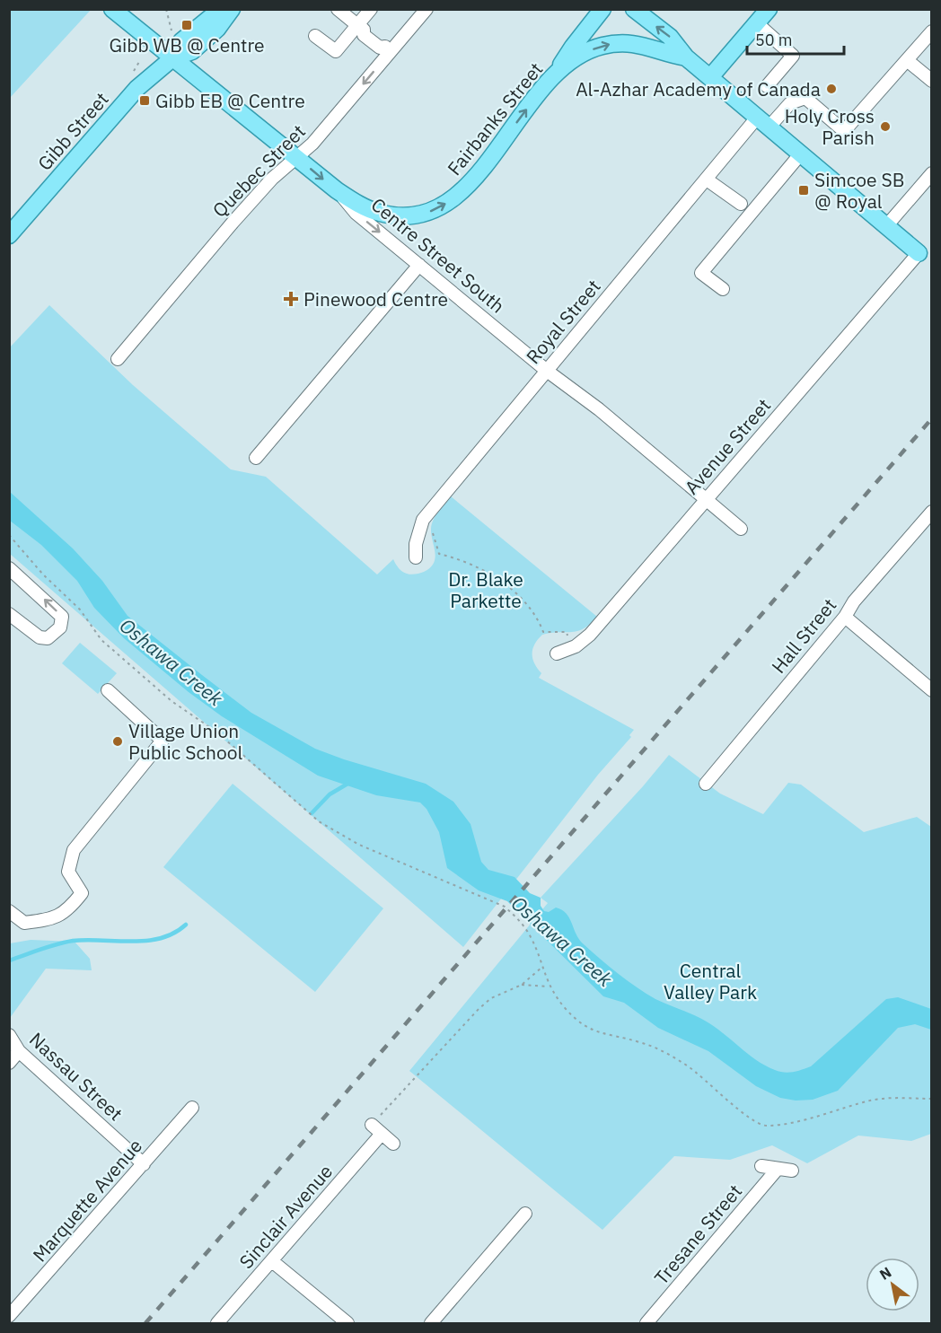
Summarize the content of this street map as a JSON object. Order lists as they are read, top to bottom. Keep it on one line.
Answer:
{"streets":{"main road":["Fairbanks Street","Gibb Street","Centre Street South"],"street":["Quebec Street","Royal Street","Avenue Street","Hall Street","Nassau Street","Marquette Avenue","Sinclair Avenue","Tresane Street"]},"crossings":[["Fairbanks Street","Centre Street South"],["Gibb Street","Centre Street South"],["Quebec Street","Centre Street South"],["Centre Street South","Royal Street"],["Centre Street South","Avenue Street"],["Nassau Street","Marquette Avenue"]],"one_way":["Fairbanks Street"],"water":["Oshawa Creek"],"parks":["Dr. Blake Parkette","Central Valley Park"],"places":{"transit":["Gibb WB @ Centre","Gibb EB @ Centre","Simcoe SB @ Royal"],"other":["Al-Azhar Academy of Canada","Holy Cross Parish","Village Union Public School"],"health":["Pinewood Centre"]},"scale_bar":"50 m","north":"top left"}
